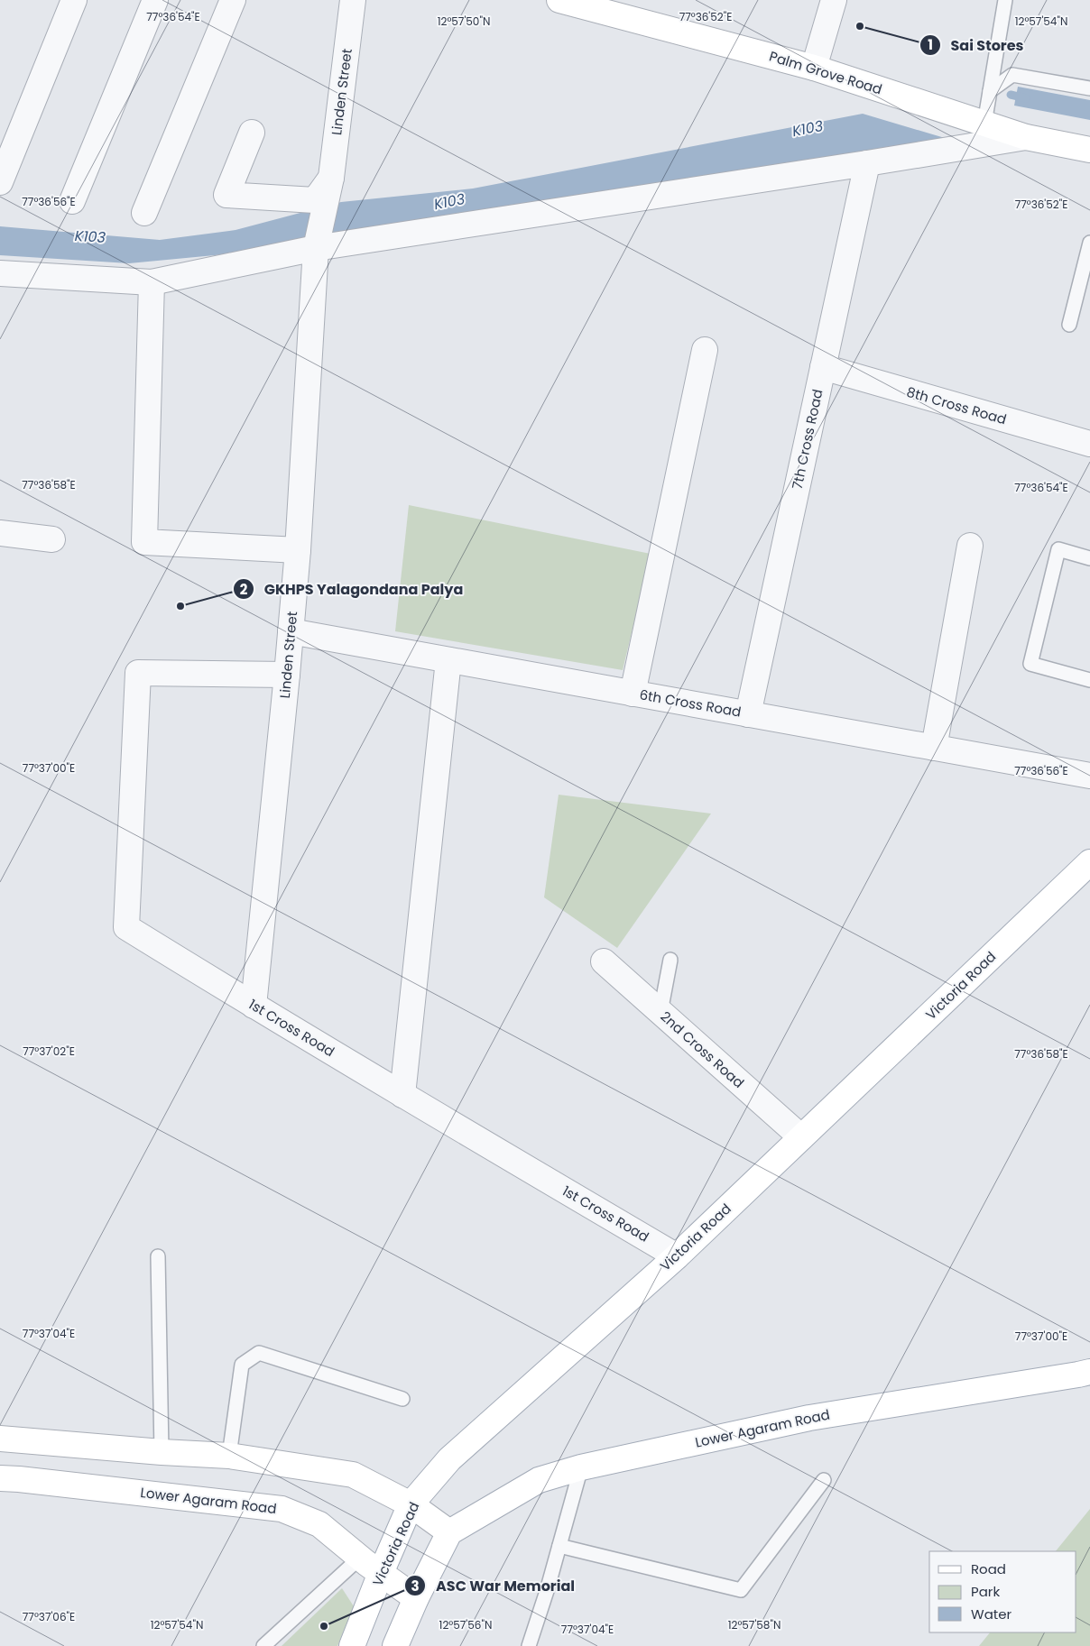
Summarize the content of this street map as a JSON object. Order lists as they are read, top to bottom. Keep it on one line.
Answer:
{"streets":{"main road":["Palm Grove Road","Victoria Road","Lower Agaram Road"],"street":["Linden Street","8th Cross Road","7th Cross Road","6th Cross Road","1st Cross Road","2nd Cross Road"]},"crossings":[["Linden Street","6th Cross Road"],["Linden Street","1st Cross Road"],["8th Cross Road","7th Cross Road"],["7th Cross Road","6th Cross Road"],["Victoria Road","1st Cross Road"],["Victoria Road","2nd Cross Road"],["Victoria Road","Lower Agaram Road"]],"water":["K103"],"places":["Sai Stores","GKHPS Yalagondana Palya","ASC War Memorial"],"legend":["Road","Park","Water"],"coordinates":["77°36'54\"E","77°36'52\"E","12°57'50\"N","12°57'54\"N","77°36'56\"E","77°36'58\"E","77°37'00\"E","77°37'02\"E","77°37'04\"E","77°37'06\"E","12°57'56\"N","12°57'58\"N"]}
